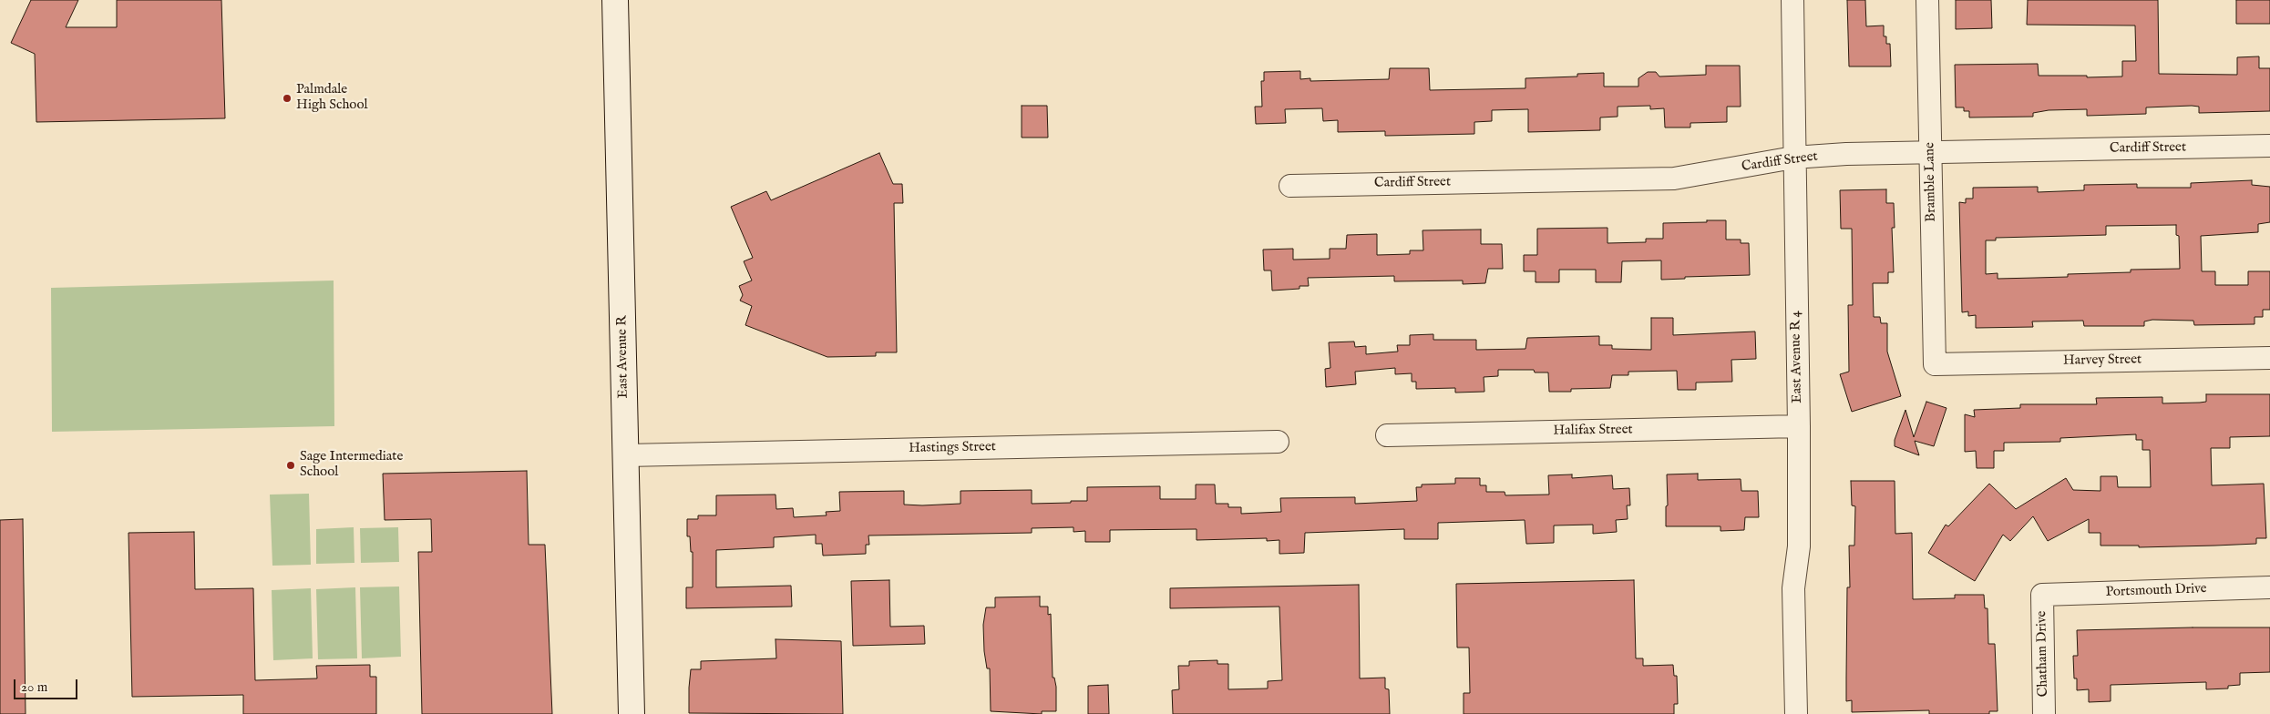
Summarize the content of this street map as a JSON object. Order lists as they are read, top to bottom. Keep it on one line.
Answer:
{"streets":{"main road":["East Avenue R"],"street":["Cardiff Street","Bramble Lane","East Avenue R 4","Harvey Street","Halifax Street","Hastings Street","Portsmouth Drive","Chatham Drive"]},"crossings":[["Cardiff Street","Bramble Lane"],["Cardiff Street","East Avenue R 4"],["Bramble Lane","Harvey Street"],["East Avenue R","Hastings Street"],["East Avenue R 4","Halifax Street"],["Portsmouth Drive","Chatham Drive"]],"places":["Palmdale High School","Sage Intermediate School"],"scale_bar":"20 m"}
